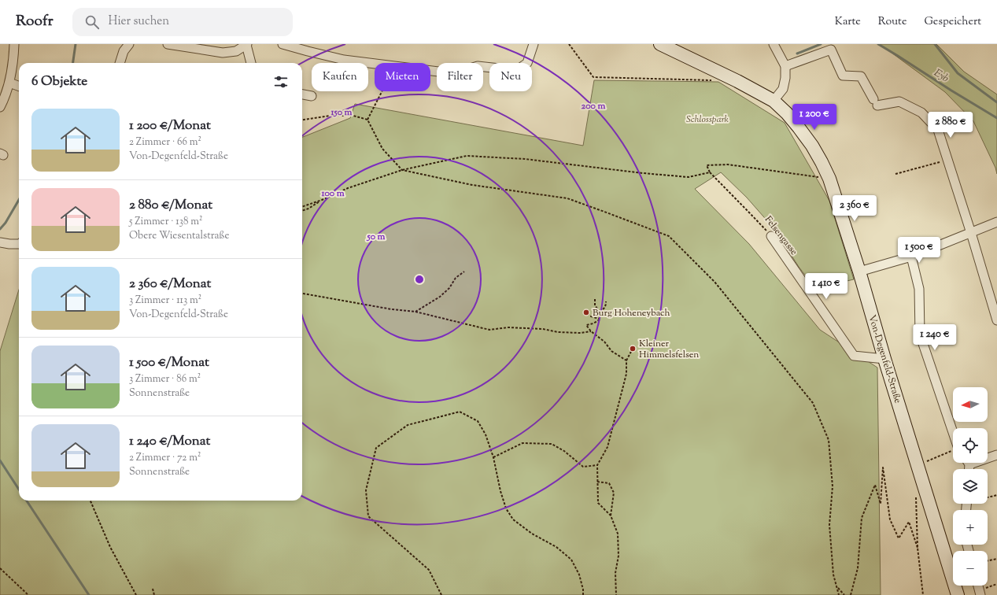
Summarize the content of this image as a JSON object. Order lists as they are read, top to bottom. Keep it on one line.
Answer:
{"streets":{"main road":["Von-Degenfeld-Straße"],"street":["Felsengasse"]},"crossings":[["Felsengasse","Von-Degenfeld-Straße"]],"water":["Eyb"],"parks":["Schlosspark"],"places":["Burg Hoheneybach","Kleiner Himmelsfelsen"],"north":"left","page":{"header":"Roofr","search":"Hier suchen","nav":["Karte","Route","Gespeichert"],"chip":["Kaufen","Mieten","Filter","Neu"],"heading":"6 Objekte","list":[{"name":"1 200 €/Monat","note":"2 Zimmer · 66 m² · Von-Degenfeld-Straße"},{"name":"2 880 €/Monat","note":"5 Zimmer · 138 m² · Obere Wiesentalstraße"},{"name":"2 360 €/Monat","note":"3 Zimmer · 113 m² · Von-Degenfeld-Straße"},{"name":"1 500 €/Monat","note":"3 Zimmer · 86 m² · Sonnenstraße"},{"name":"1 240 €/Monat","note":"2 Zimmer · 72 m² · Sonnenstraße"}],"price":["1 200 €","2 880 €","2 360 €","1 500 €","1 410 €","1 240 €"],"map_buttons":["+","−"]},"rings":["200 m","150 m","100 m","50 m"]}
